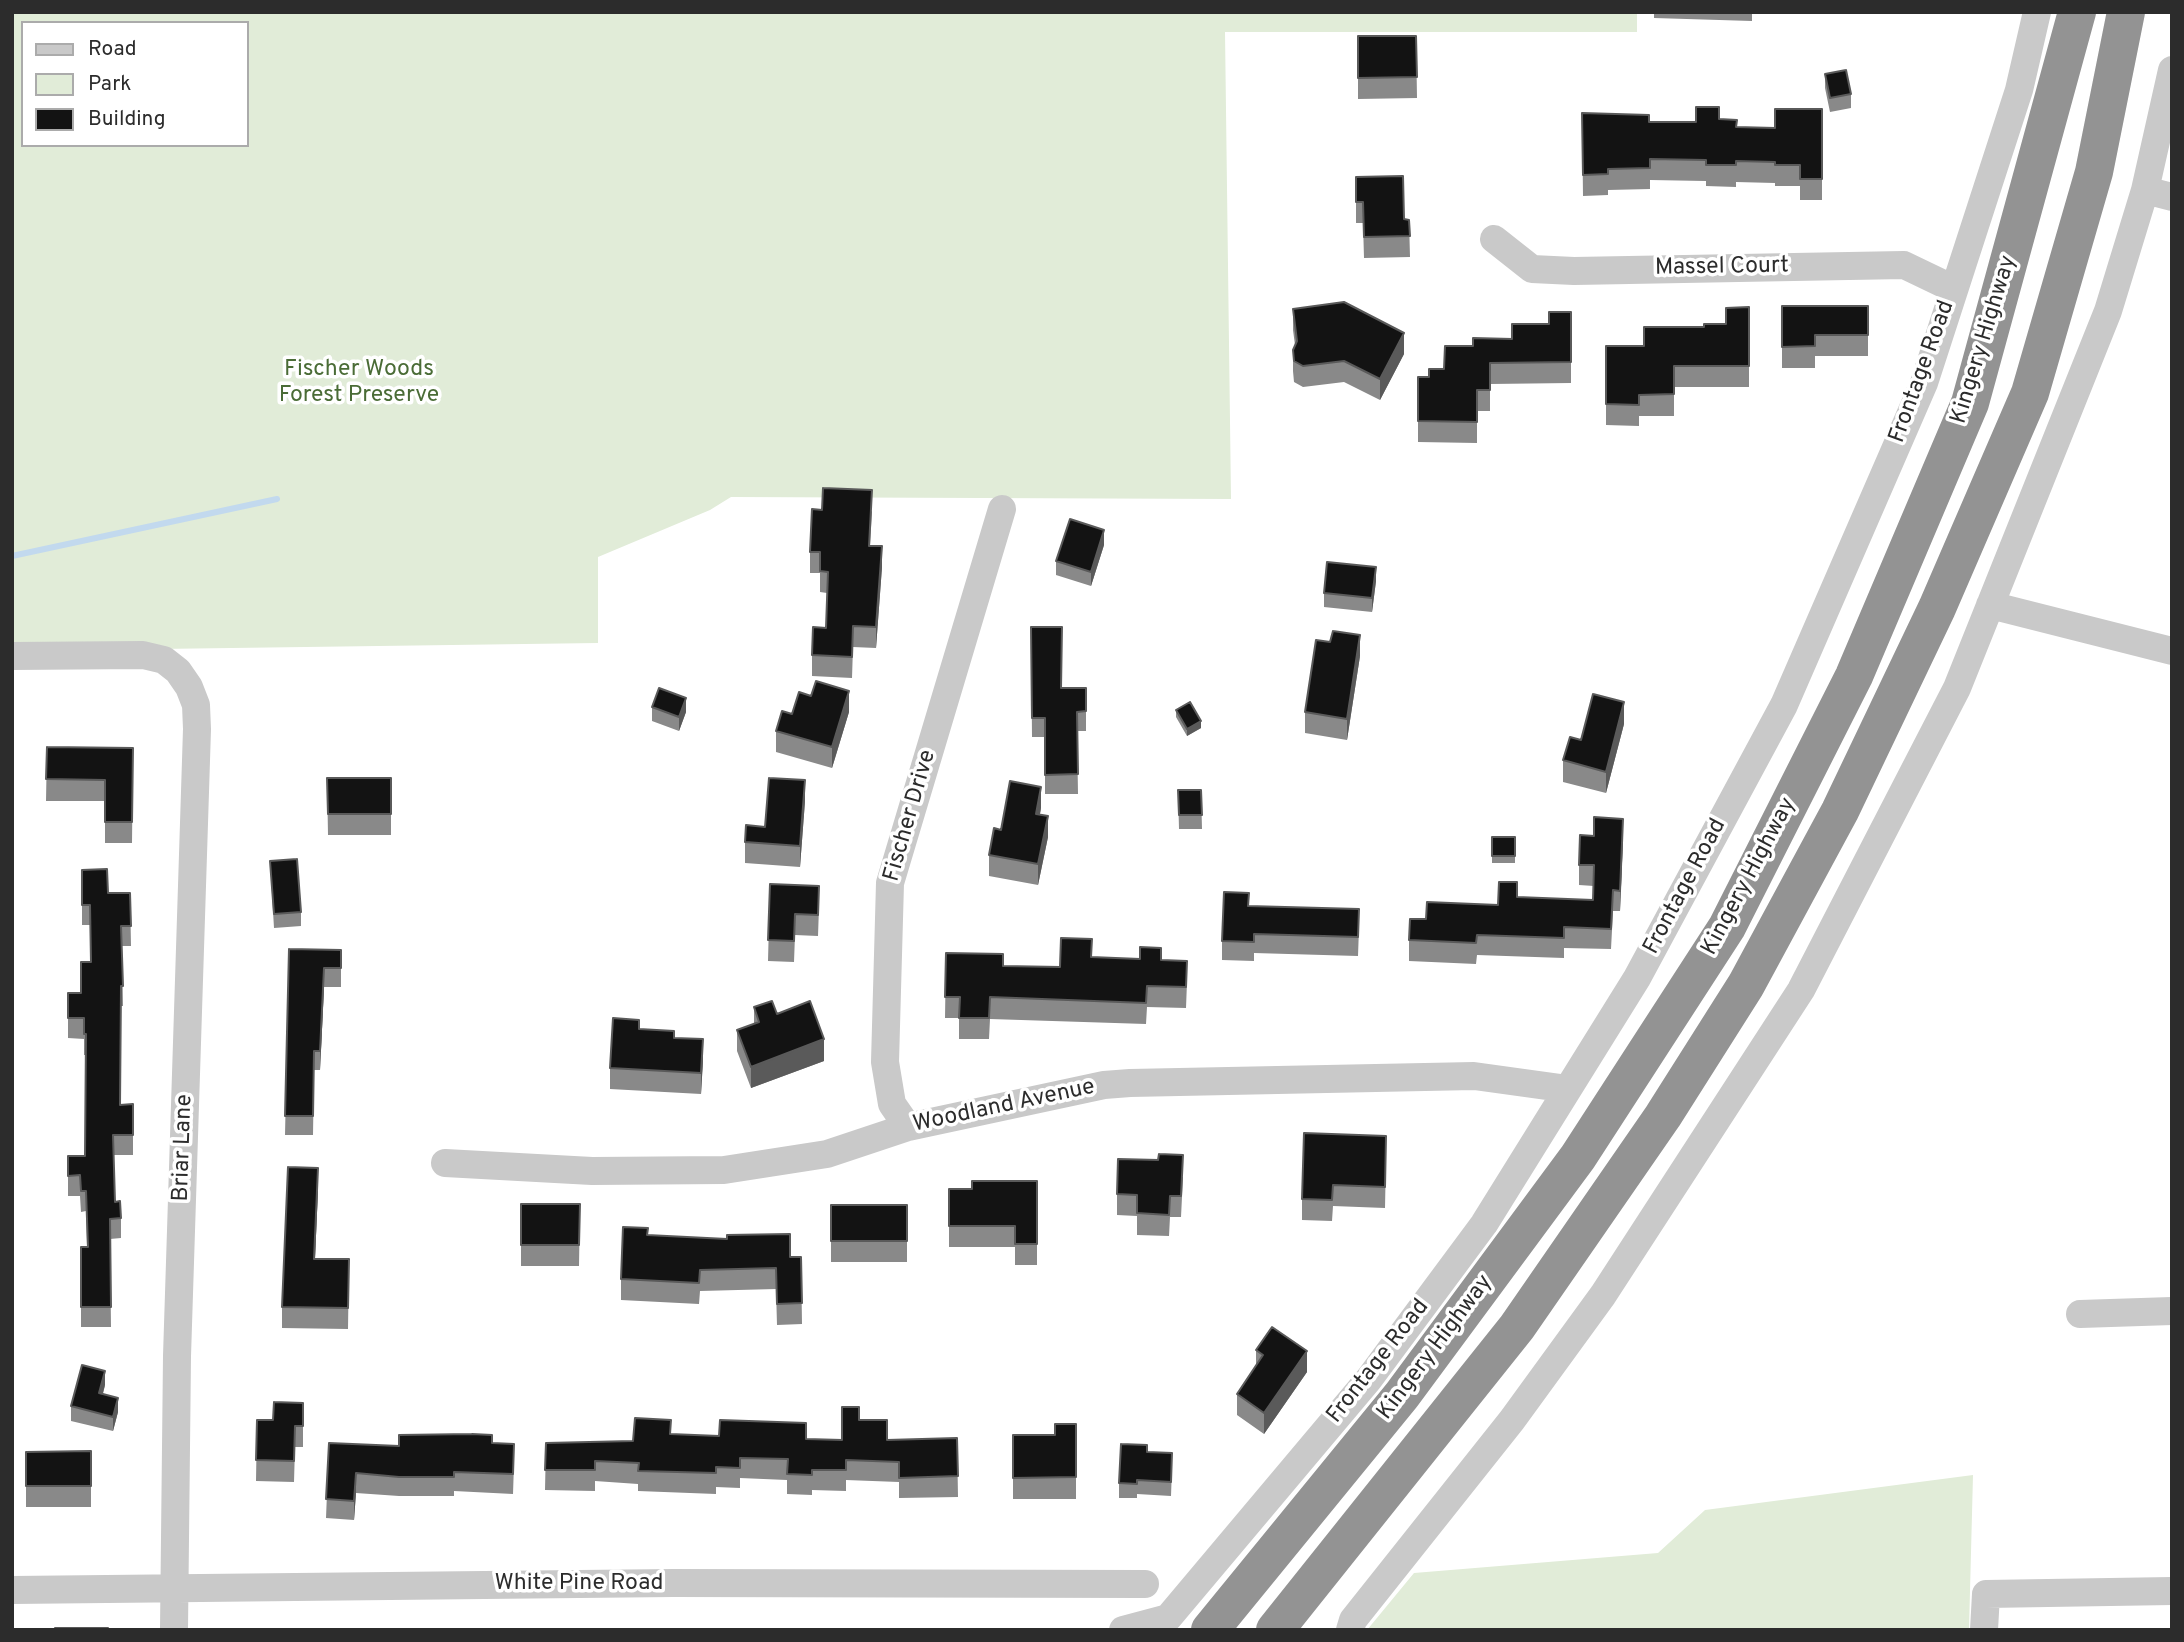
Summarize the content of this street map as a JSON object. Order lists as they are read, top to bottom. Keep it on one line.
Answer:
{"streets":{"highway":["Kingery Highway"],"street":["Massel Court","Frontage Road","Fischer Drive","Woodland Avenue","Briar Lane","White Pine Road"]},"crossings":[["Massel Court","Frontage Road"],["Frontage Road","Woodland Avenue"],["Fischer Drive","Woodland Avenue"],["Briar Lane","White Pine Road"]],"parks":["Fischer Woods Forest Preserve"],"legend":["Road","Park","Building"]}
